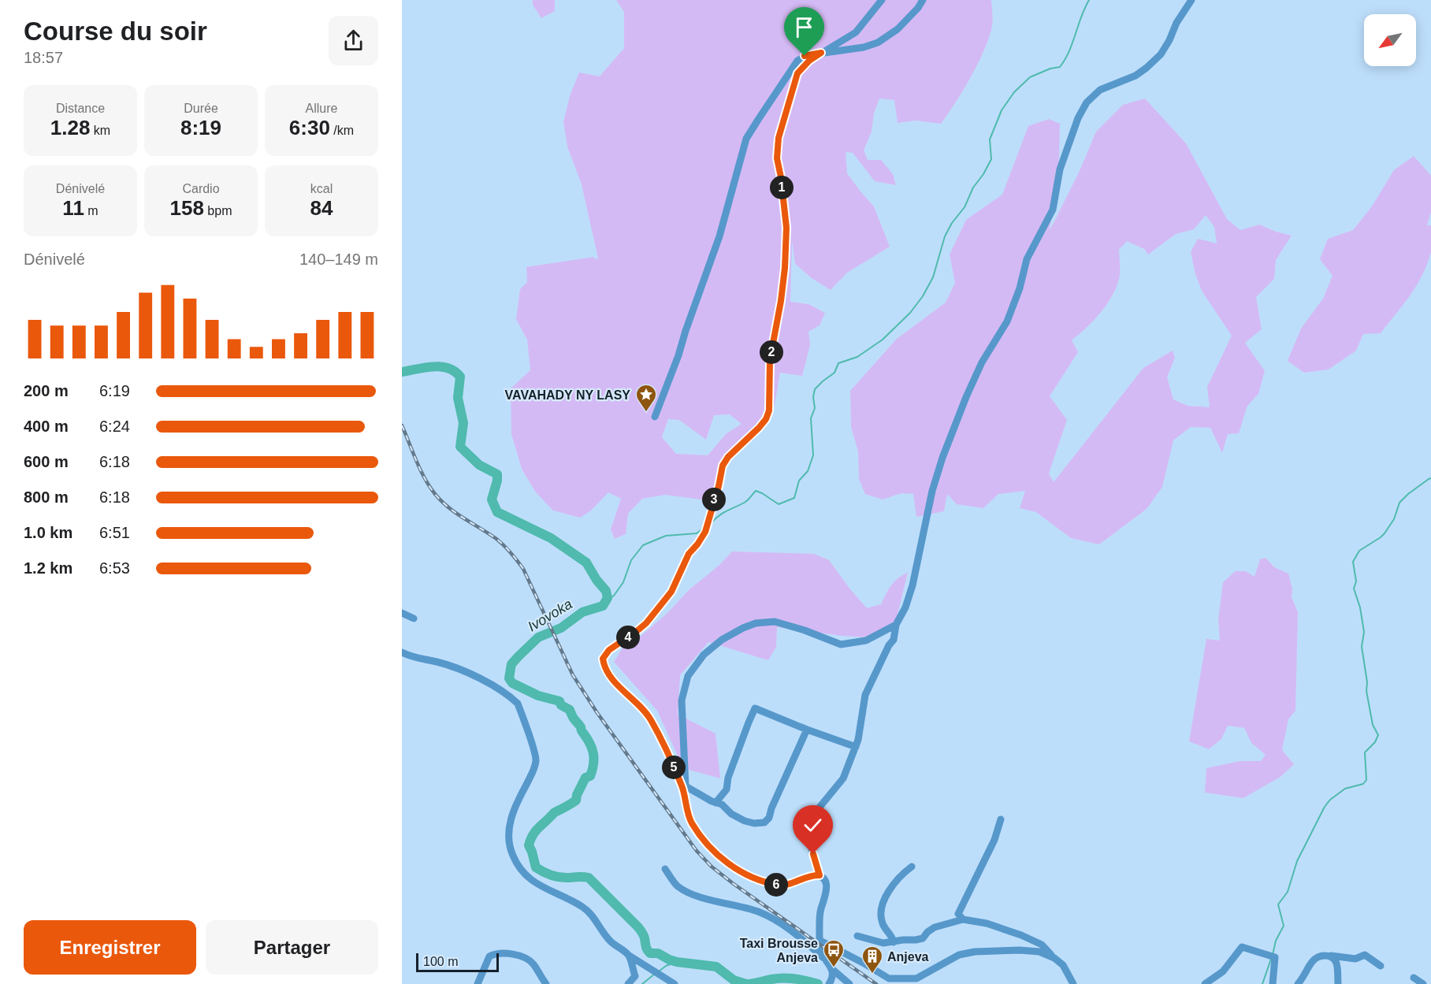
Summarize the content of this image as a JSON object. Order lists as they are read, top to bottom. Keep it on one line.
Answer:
{"water":["Ivovoka"],"places":{"place":["VAVAHADY NY LASY"],"bus stop":["Taxi Brousse Anjeva"],"building":["Anjeva"]},"scale_bar":"100 m","north":"bottom left","page":{"heading":["Course du soir","18:57"],"stats":[["Distance","1.28 km"],["Durée","8:19"],["Allure","6:30 /km"],["Dénivelé","11 m"],["Cardio","158 bpm"],["kcal","84"]],"pins":["1","2","3","4","5","6"],"chart":["Dénivelé","140–149 m"],"list":[{"name":"200 m","note":"6:19"},{"name":"400 m","note":"6:24"},{"name":"600 m","note":"6:18"},{"name":"800 m","note":"6:18"},{"name":"1.0 km","note":"6:51"},{"name":"1.2 km","note":"6:53"}],"buttons":["Enregistrer","Partager"],"scale":"100 m"}}
